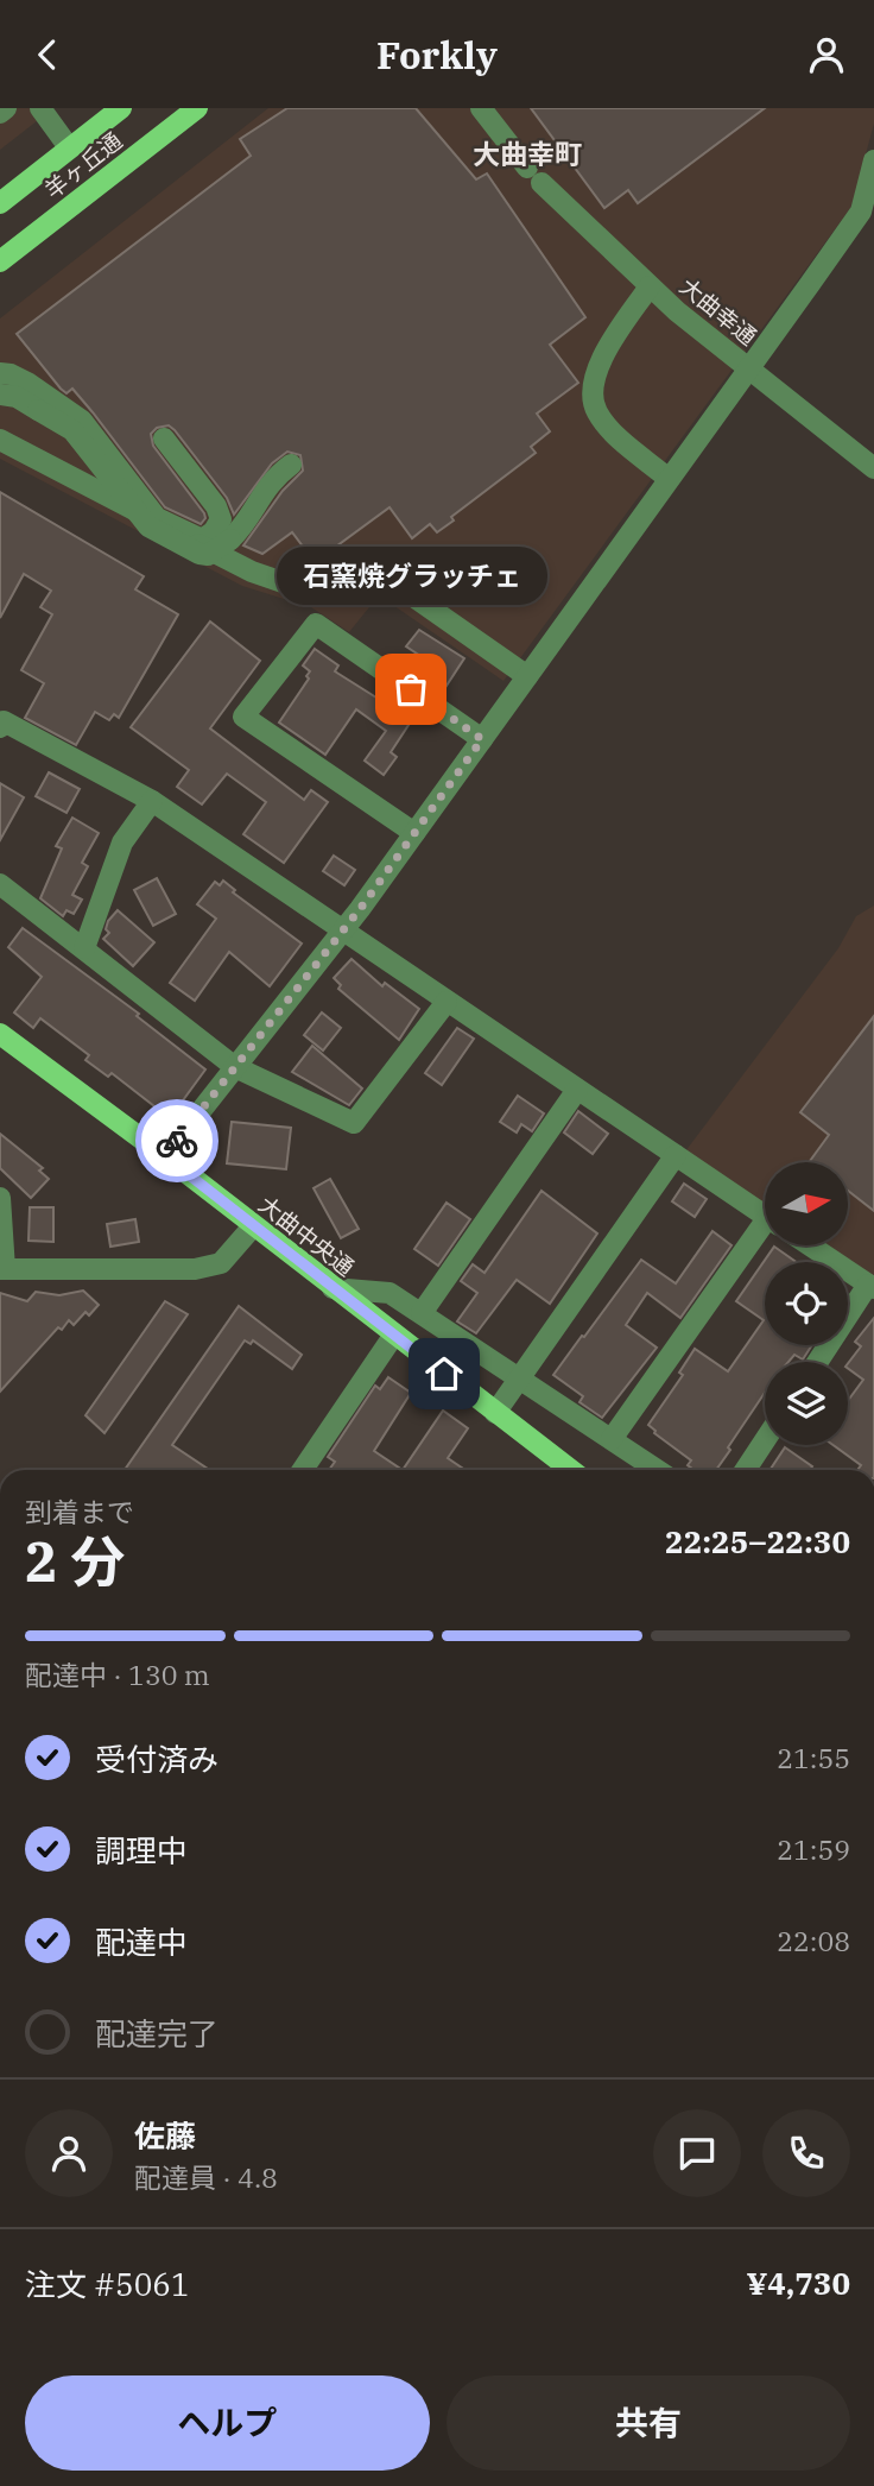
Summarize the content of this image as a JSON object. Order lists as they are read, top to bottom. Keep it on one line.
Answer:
{"streets":{"main road":["羊ヶ丘通","大曲中央通"],"street":["大曲幸通"]},"districts":["大曲幸町"],"places":["石窯焼グラッチェ"],"north":"right","page":{"header":"Forkly","bubble":"石窯焼グラッチェ","heading":["2 分","到着まで","22:25–22:30"],"panel":["佐藤","配達員 · 4.8","注文 #5061","¥4,730"],"bar":"配達中 · 130 m","list":[["受付済み","21:55"],["調理中","21:59"],["配達中","22:08"],"配達完了"],"buttons":["ヘルプ","共有"]}}
